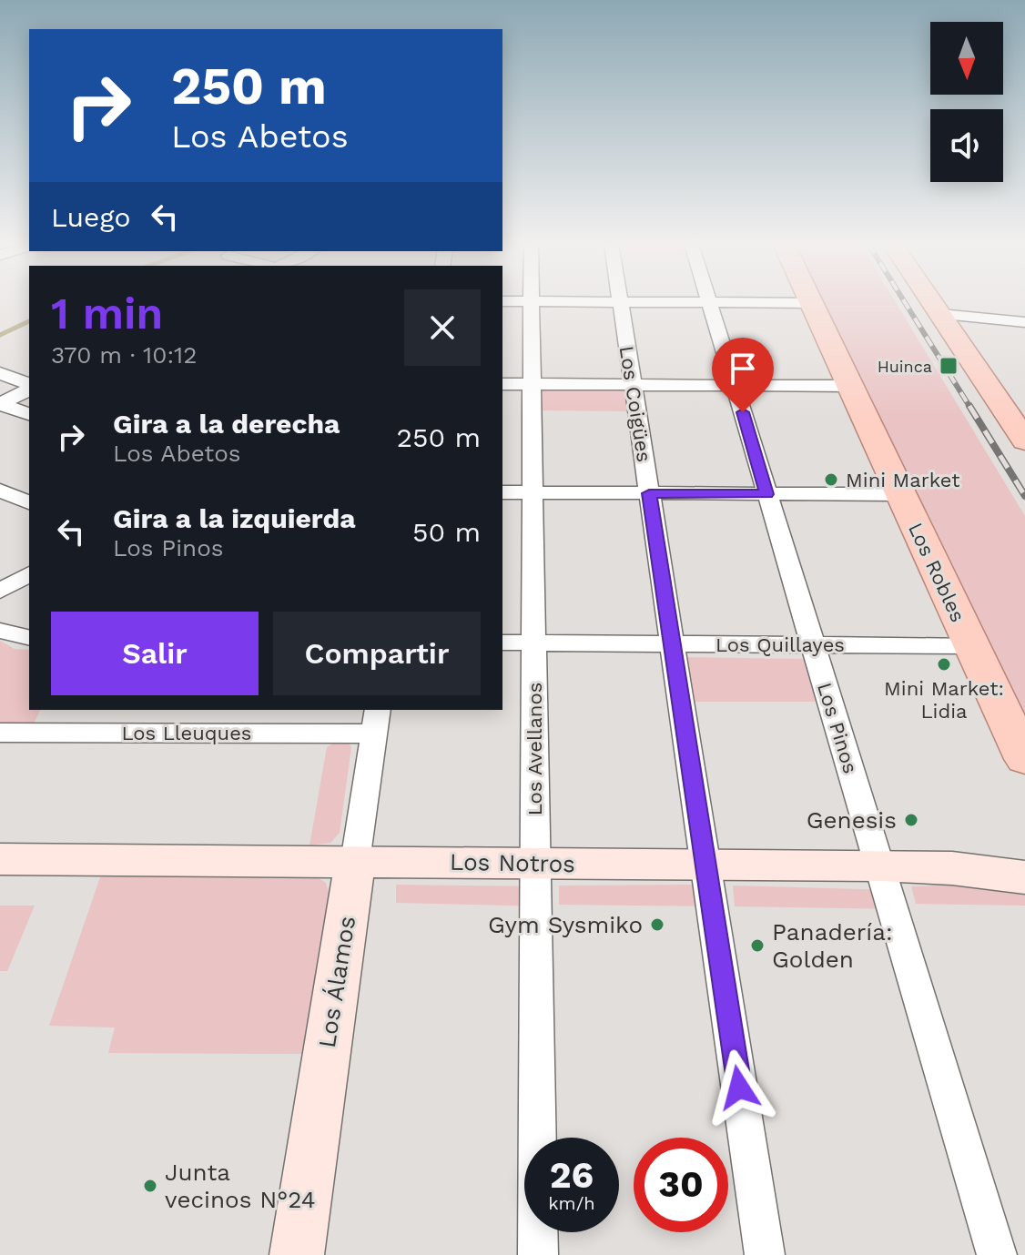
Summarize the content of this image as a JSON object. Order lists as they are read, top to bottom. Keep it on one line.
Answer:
{"streets":{"main road":["Los Robles"],"street":["Los Coigües","Los Quillayes","Los Pinos","Los Lleuques","Los Avellanos","Los Notros","Los Álamos"]},"crossings":[["Los Coigües","Los Quillayes"],["Los Coigües","Los Notros"],["Los Robles","Los Quillayes"],["Los Quillayes","Los Pinos"],["Los Quillayes","Los Avellanos"],["Los Pinos","Los Notros"],["Los Lleuques","Los Álamos"],["Los Avellanos","Los Notros"],["Los Notros","Los Álamos"]],"places":{"transit":["Huinca"],"other":["Mini Market","Mini Market: Lidia","Genesis","Gym Sysmiko","Panadería: Golden","Junta vecinos N°24"]},"north":"bottom","page":{"turn":["250 m","Los Abetos"],"then":"Luego","heading":["1 min","370 m · 10:12"],"list":[{"name":"Gira a la derecha","note":"Los Abetos","value":"250 m"},{"name":"Gira a la izquierda","note":"Los Pinos","value":"50 m"}],"buttons":["Salir","Compartir"],"speed":"26 km/h","limit":"30"}}
